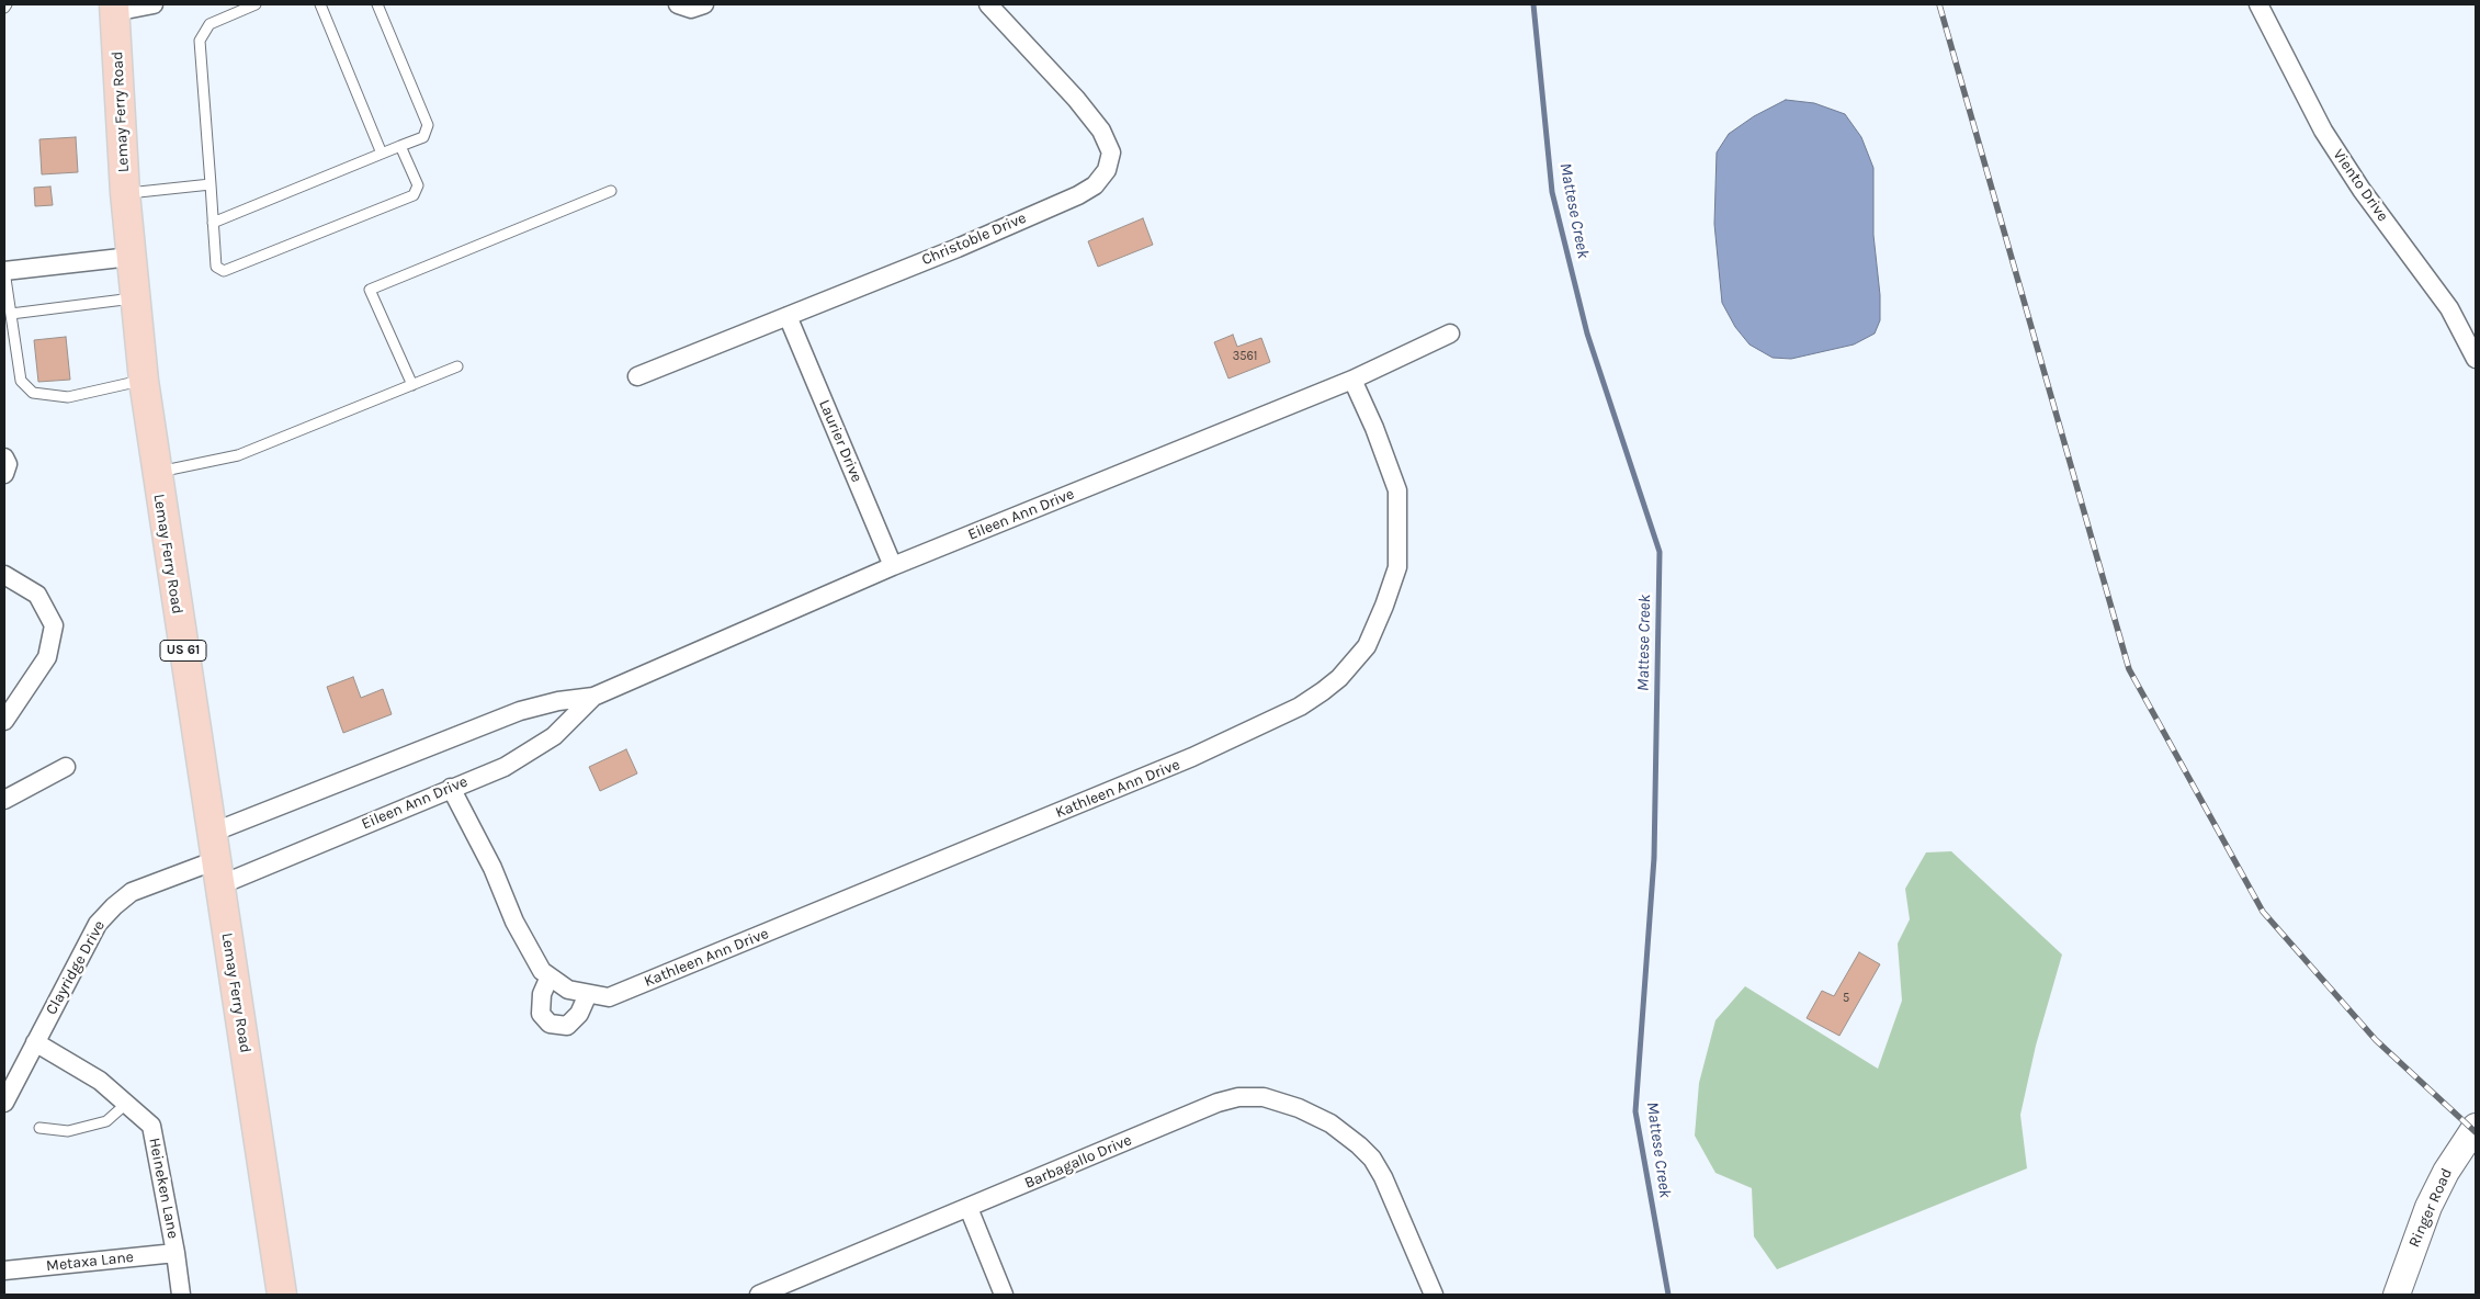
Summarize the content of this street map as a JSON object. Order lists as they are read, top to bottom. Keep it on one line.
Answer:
{"streets":{"main road":["Lemay Ferry Road","US 61"],"street":["Viento Drive","Christoble Drive","Laurier Drive","Eileen Ann Drive","Kathleen Ann Drive","Clayridge Drive","Barbagallo Drive","Heineken Lane","Ringer Road","Metaxa Lane"]},"crossings":[["Lemay Ferry Road","Eileen Ann Drive"],["Lemay Ferry Road","Clayridge Drive"],["Christoble Drive","Laurier Drive"],["Laurier Drive","Eileen Ann Drive"],["Eileen Ann Drive","Kathleen Ann Drive"],["Eileen Ann Drive","Clayridge Drive"],["Clayridge Drive","Heineken Lane"],["Heineken Lane","Metaxa Lane"]],"water":["Mattese Creek"],"house_numbers":["3561","5"]}
